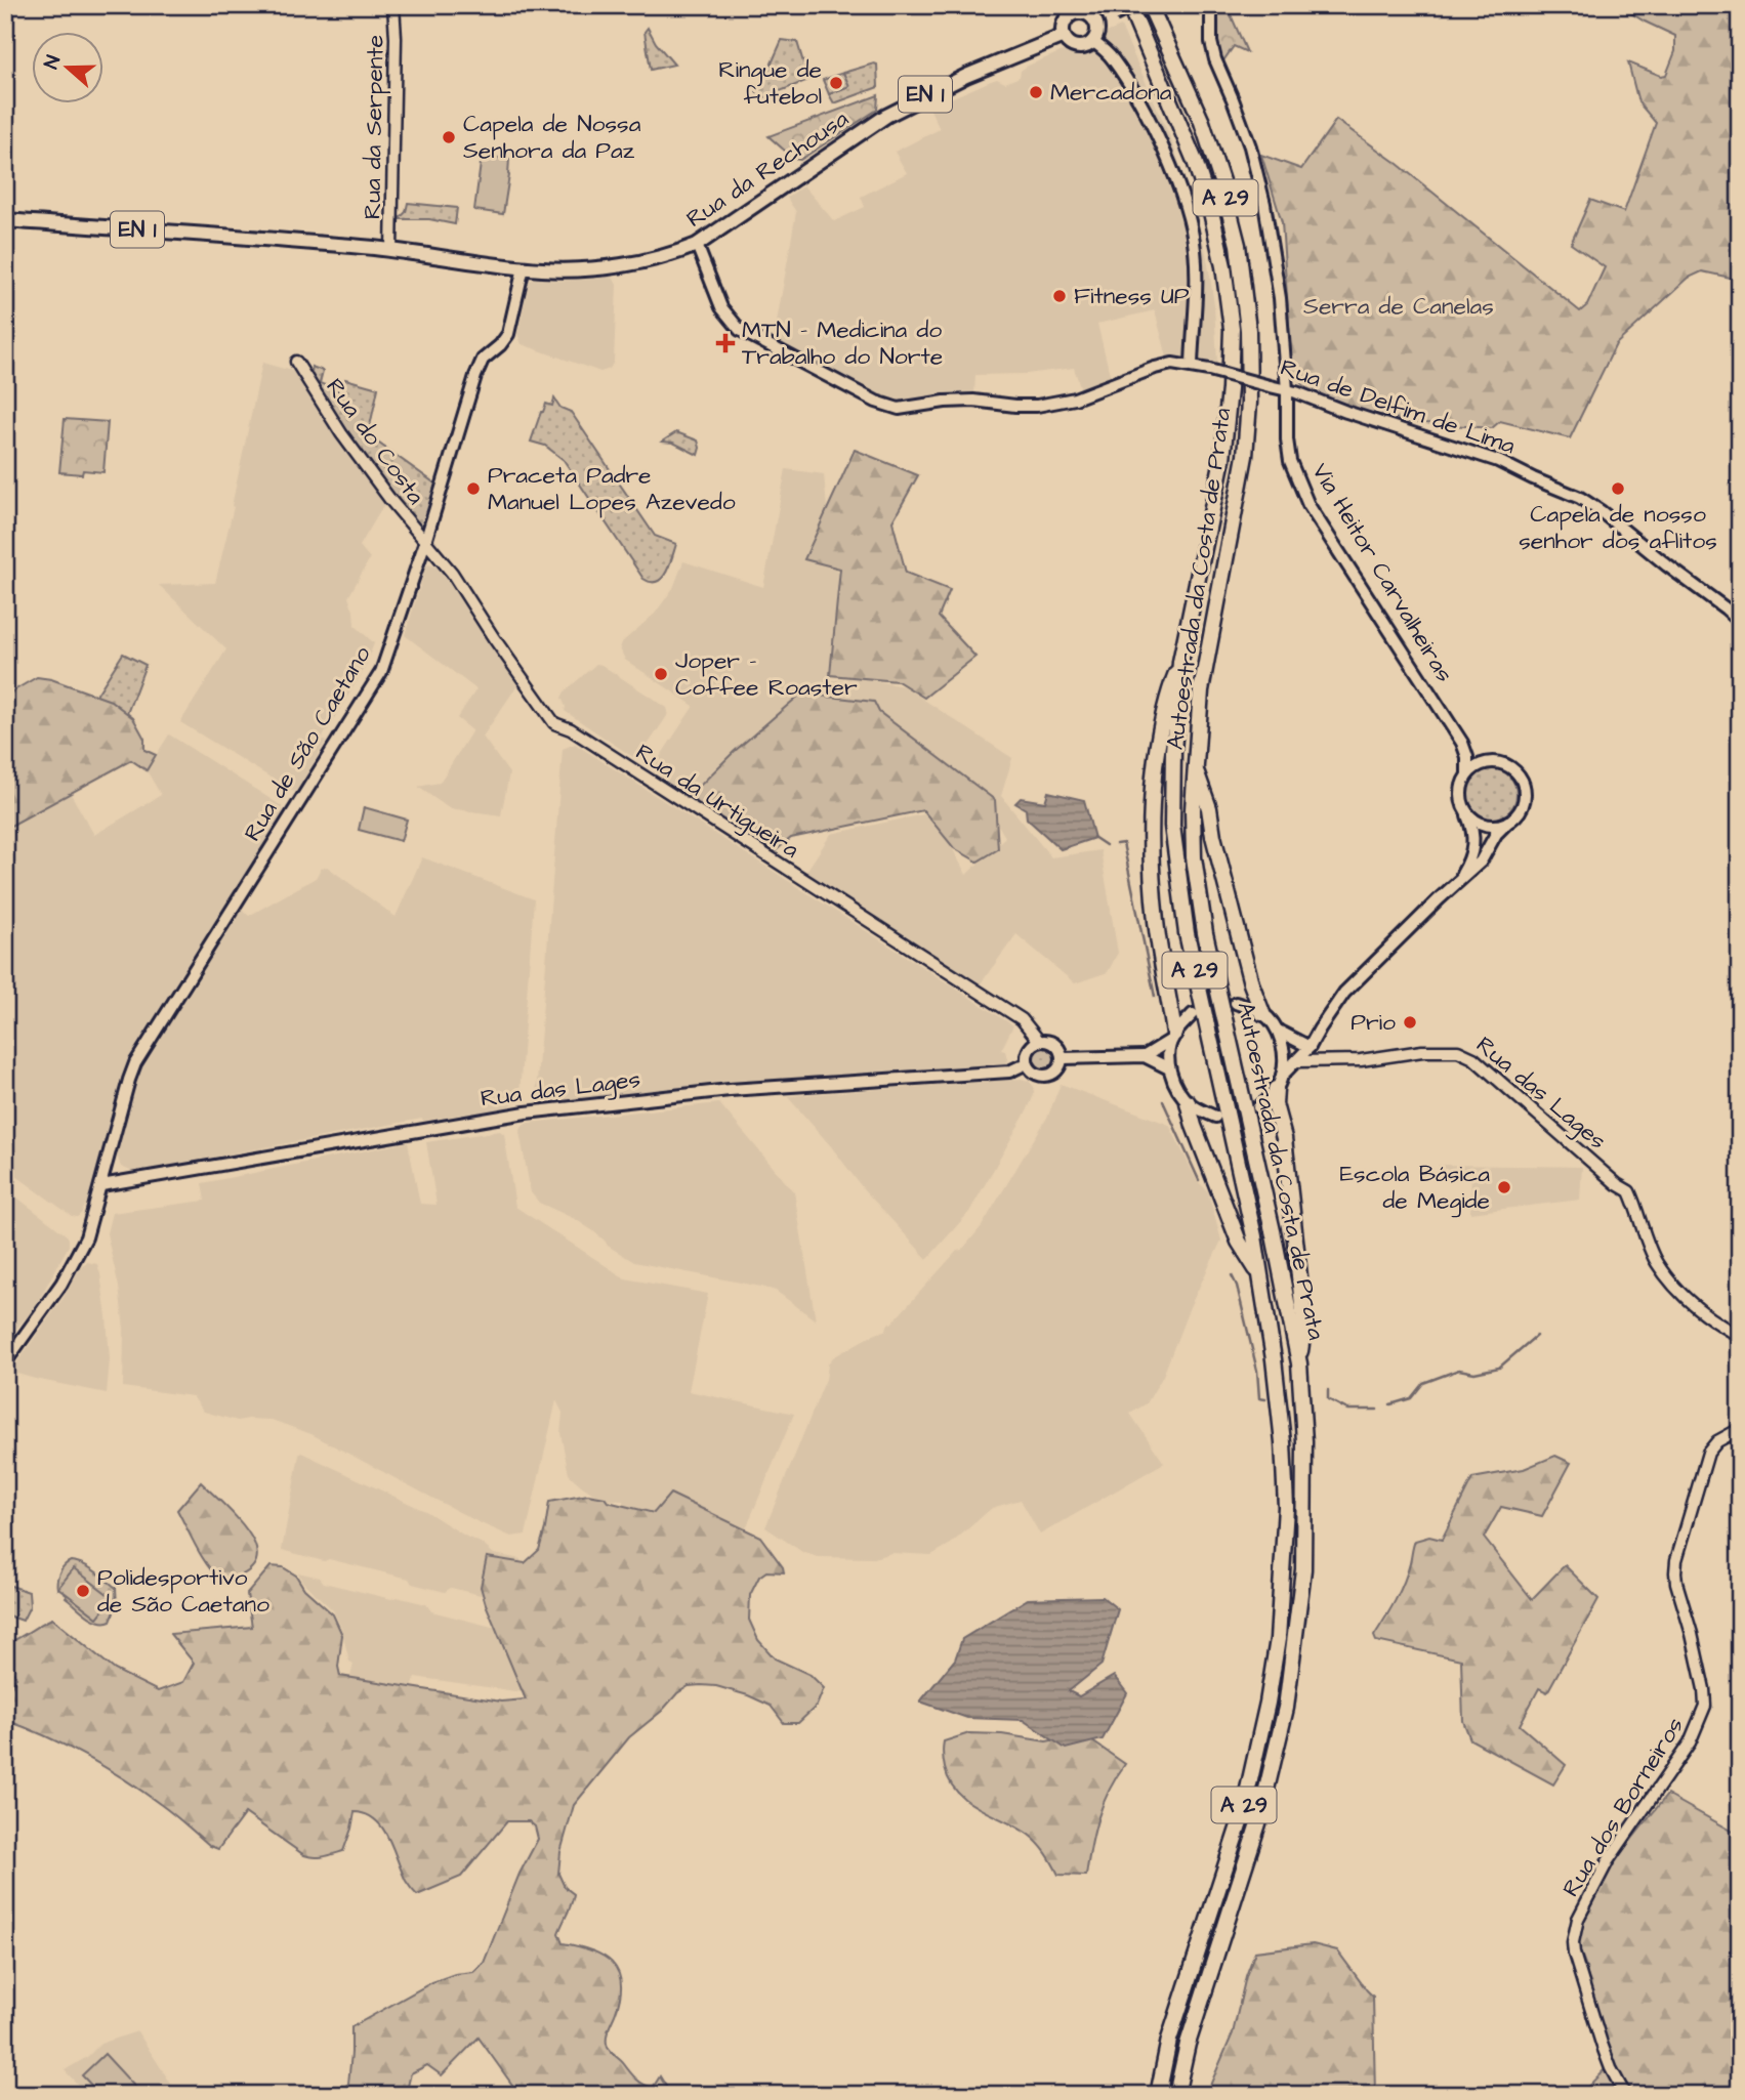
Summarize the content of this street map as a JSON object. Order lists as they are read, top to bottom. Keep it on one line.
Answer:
{"streets":{"highway":["A 29","Autoestrada da Costa de Prata"],"main road":["EN 1","Rua da Rechousa","Rua de Delfim de Lima","Via Heitor Carvalheiras","Rua de São Caetano","Rua das Lages"],"street":["Rua da Serpente","Rua do Costa","Rua da Urtigueira","Rua dos Borneiros"]},"crossings":[["EN 1","Rua da Serpente"],["EN 1","Rua da Rechousa"],["EN 1","Autoestrada da Costa de Prata"],["Rua da Serpente","Rua da Rechousa"],["Rua da Rechousa","Rua de Delfim de Lima"],["Rua da Rechousa","Rua de São Caetano"],["Rua de Delfim de Lima","Via Heitor Carvalheiras"],["Rua do Costa","Rua de São Caetano"],["Rua do Costa","Rua da Urtigueira"],["Rua de São Caetano","Rua da Urtigueira"],["Rua de São Caetano","Rua das Lages"],["Rua da Urtigueira","Rua das Lages"]],"parks":["Serra de Canelas"],"places":{"other":["Ringue de futebol","Mercadona","Capela de Nossa Senhora da Paz","Fitness UP","Praceta Padre Manuel Lopes Azevedo","Capela de nosso senhor dos aflitos","Joper - Coffee Roaster","Prio","Escola Básica de Megide","Polidesportivo de São Caetano"],"health":["MTN - Medicina do Trabalho do Norte"]},"north":"left"}
